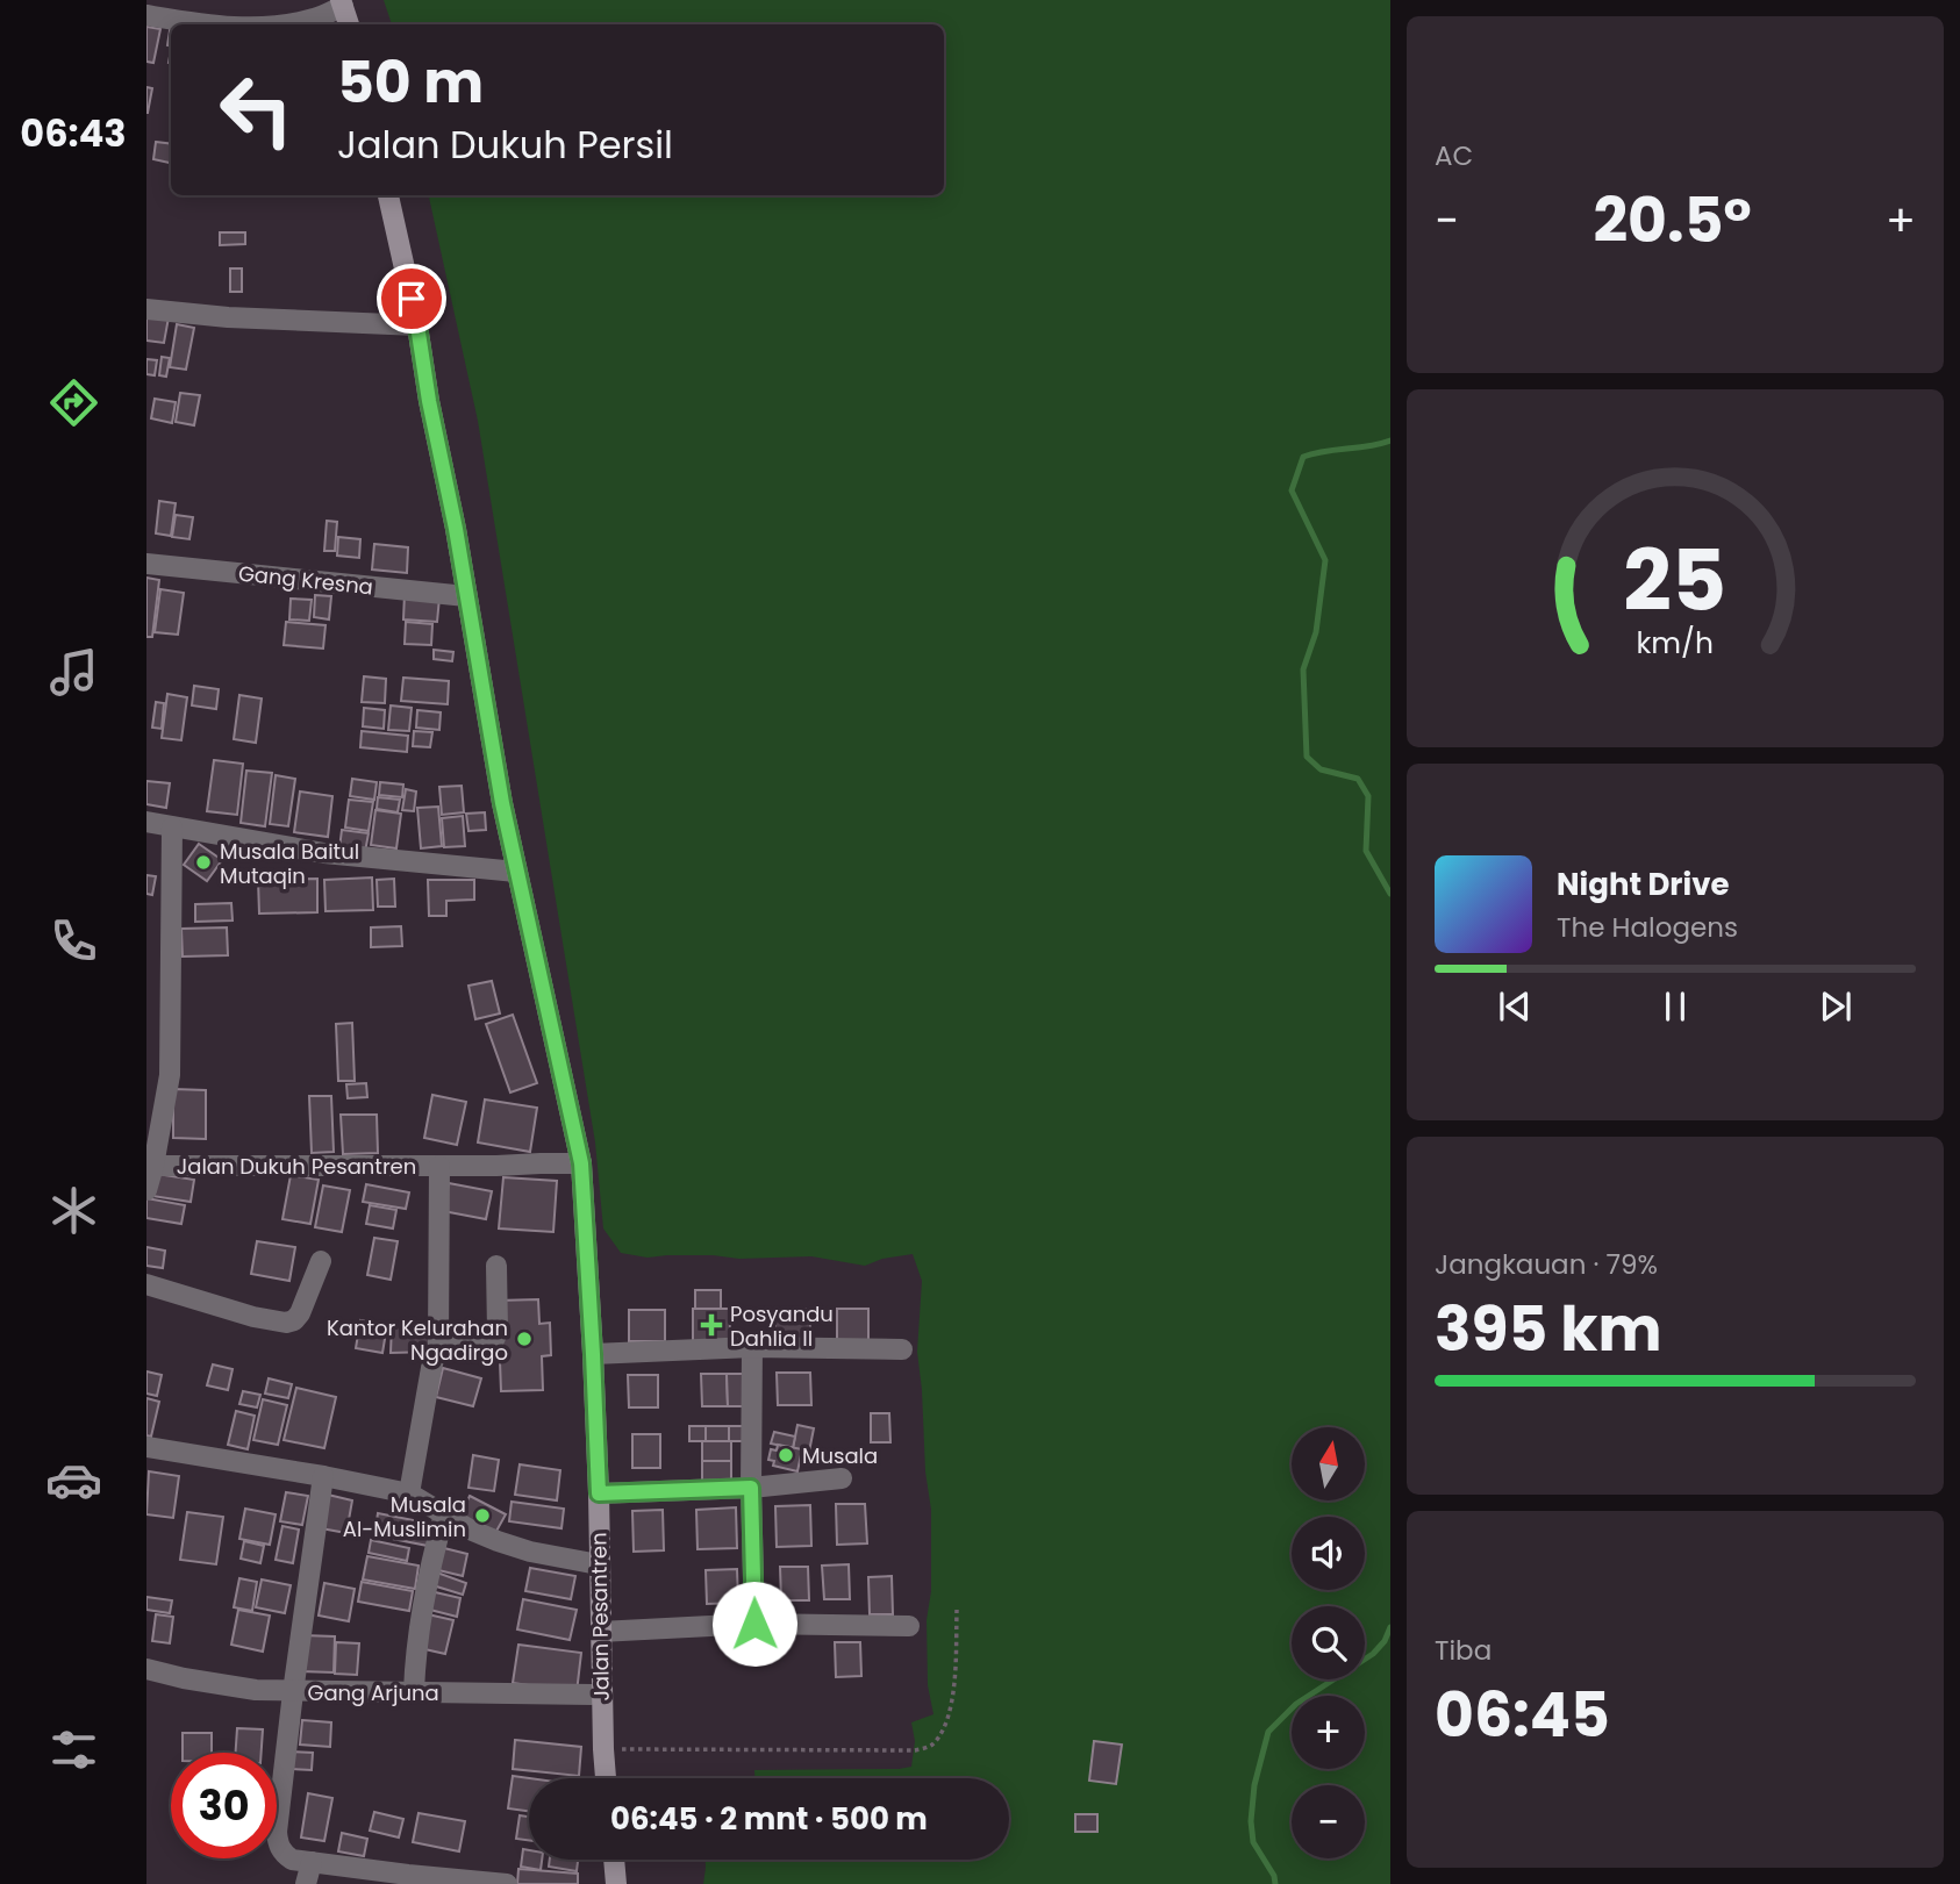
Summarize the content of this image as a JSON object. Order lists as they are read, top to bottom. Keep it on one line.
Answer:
{"streets":{"main road":["Jalan Pesantren"],"street":["Gang Kresna","Jalan Dukuh Pesantren","Gang Arjuna"]},"crossings":[["Gang Kresna","Jalan Pesantren"],["Jalan Dukuh Pesantren","Jalan Pesantren"],["Jalan Pesantren","Gang Arjuna"]],"places":{"other":["Musala Baitul Mutaqin","Kantor Kelurahan Ngadirgo","Musala","Musala Al-Muslimin"],"health":["Posyandu Dahlia II"]},"north":"top","page":{"tabs":"06:43","tile":["AC",["Jangkauan · 79%","395 km"],["Tiba","06:45"]],"turn":["50 m","Jalan Dukuh Persil"],"heat":["−","20.5°","+"],"song":["Night Drive","The Halogens"],"map_buttons":["+","−"],"limit":"30","trip":"06:45 · 2 mnt · 500 m","gauge":["25","km/h"]}}
